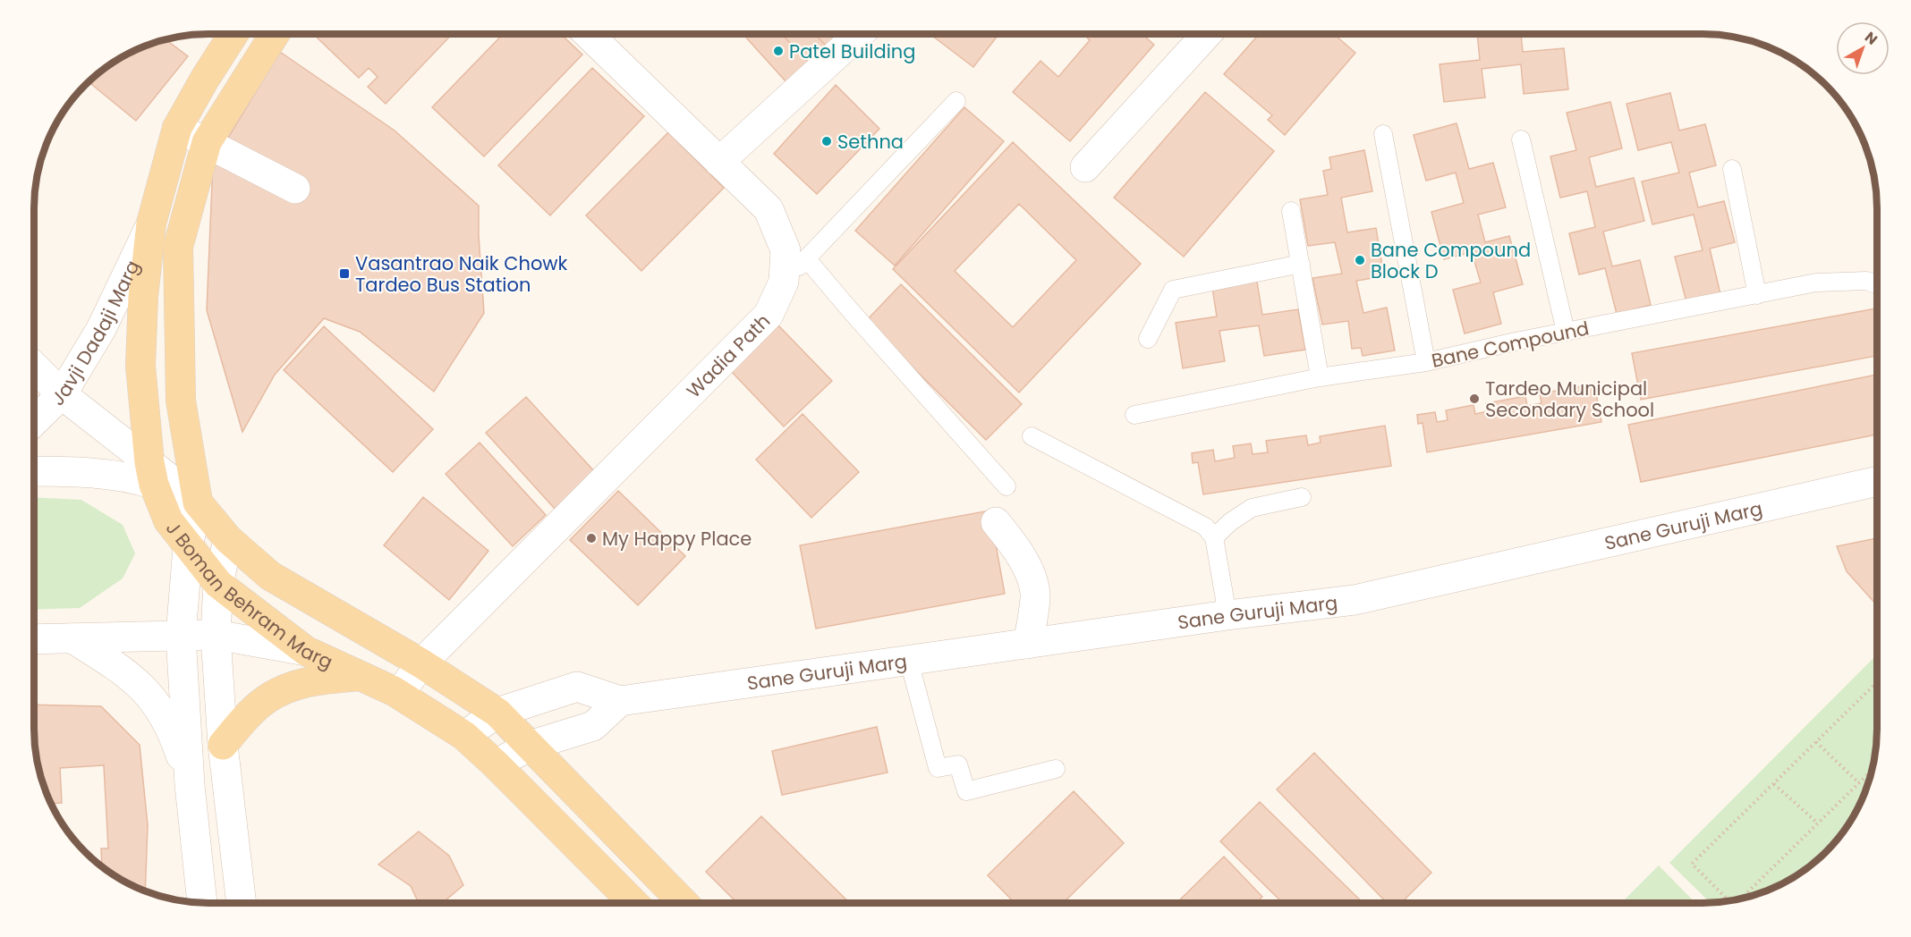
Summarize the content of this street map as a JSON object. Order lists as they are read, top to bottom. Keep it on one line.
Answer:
{"streets":{"main road":["J Boman Behram Marg"],"street":["Javji Dadaji Marg","Wadia Path","Sane Guruji Marg"],"lane":["Bane Compound"]},"crossings":[["Javji Dadaji Marg","J Boman Behram Marg"],["Wadia Path","J Boman Behram Marg"],["Sane Guruji Marg","J Boman Behram Marg"]],"places":{"other":["Patel Building","Sethna","Bane Compound Block D","Tardeo Municipal Secondary School","My Happy Place"],"transit":["Vasantrao Naik Chowk Tardeo Bus Station"]},"north":"top right"}
